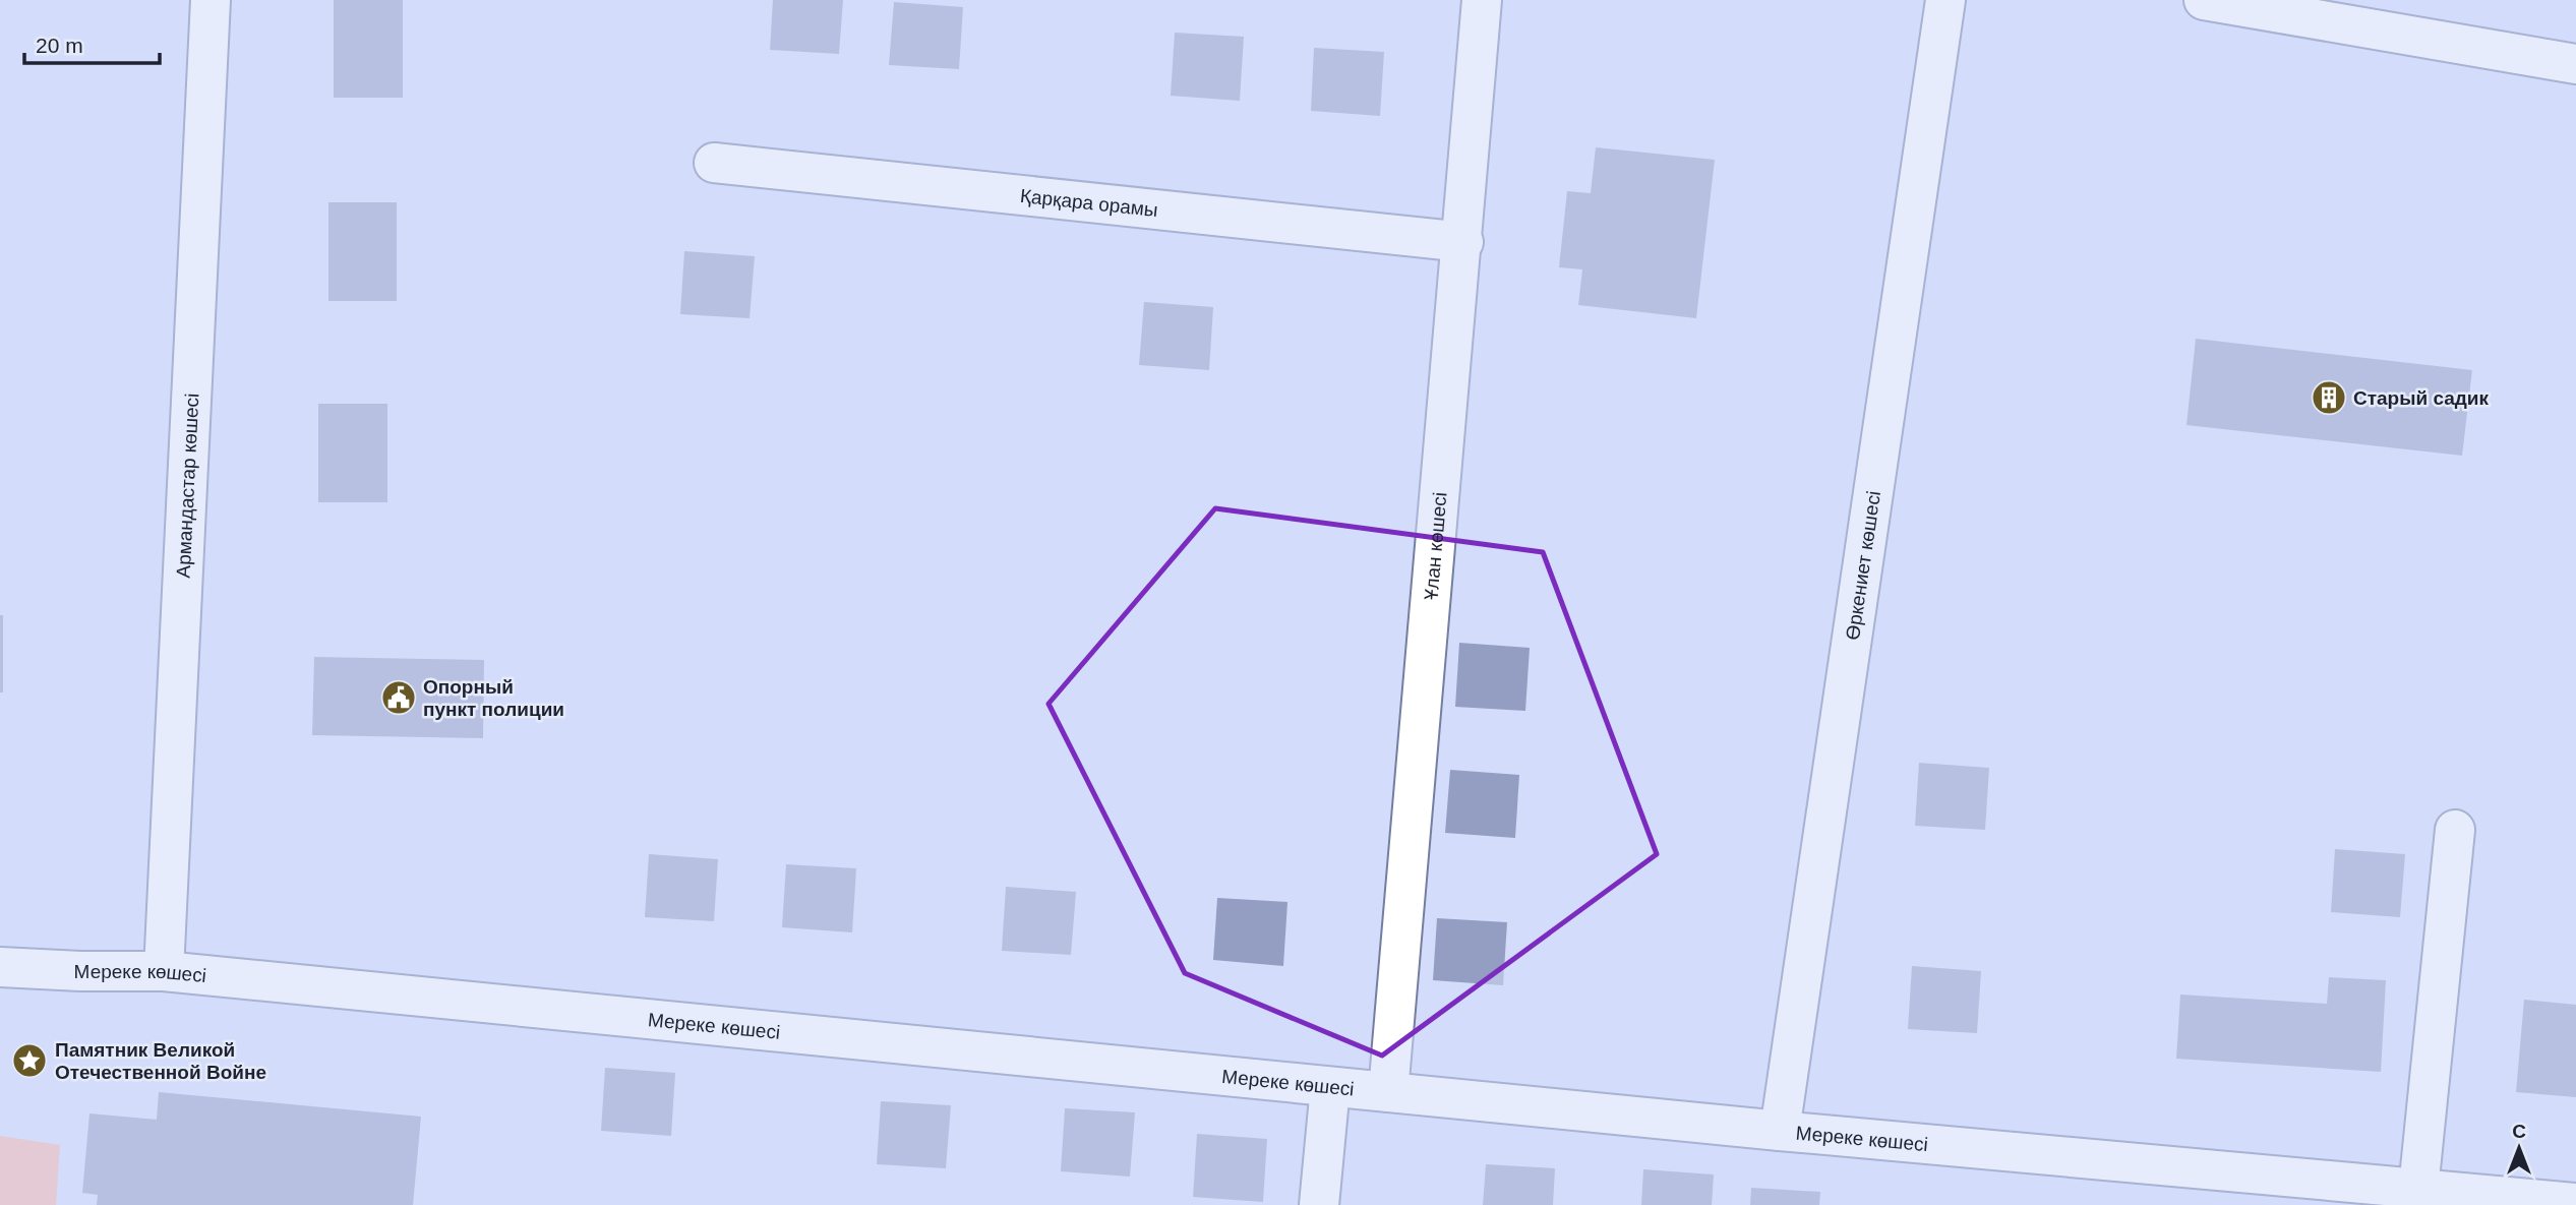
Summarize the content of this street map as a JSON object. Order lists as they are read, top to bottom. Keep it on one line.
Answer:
{"streets":{"street":["Қарқара орамы","Армандастар көшесі","Ұлан көшесі","Өркениет көшесі","Мереке көшесі"]},"crossings":[["Қарқара орамы","Ұлан көшесі"],["Армандастар көшесі","Мереке көшесі"],["Ұлан көшесі","Мереке көшесі"],["Өркениет көшесі","Мереке көшесі"]],"places":{"building":["Старый садик"],"public building":["Опорный пункт полиции"],"place":["Памятник Великой Отечественной Войне"]},"scale_bar":"20 m","north":"top"}
